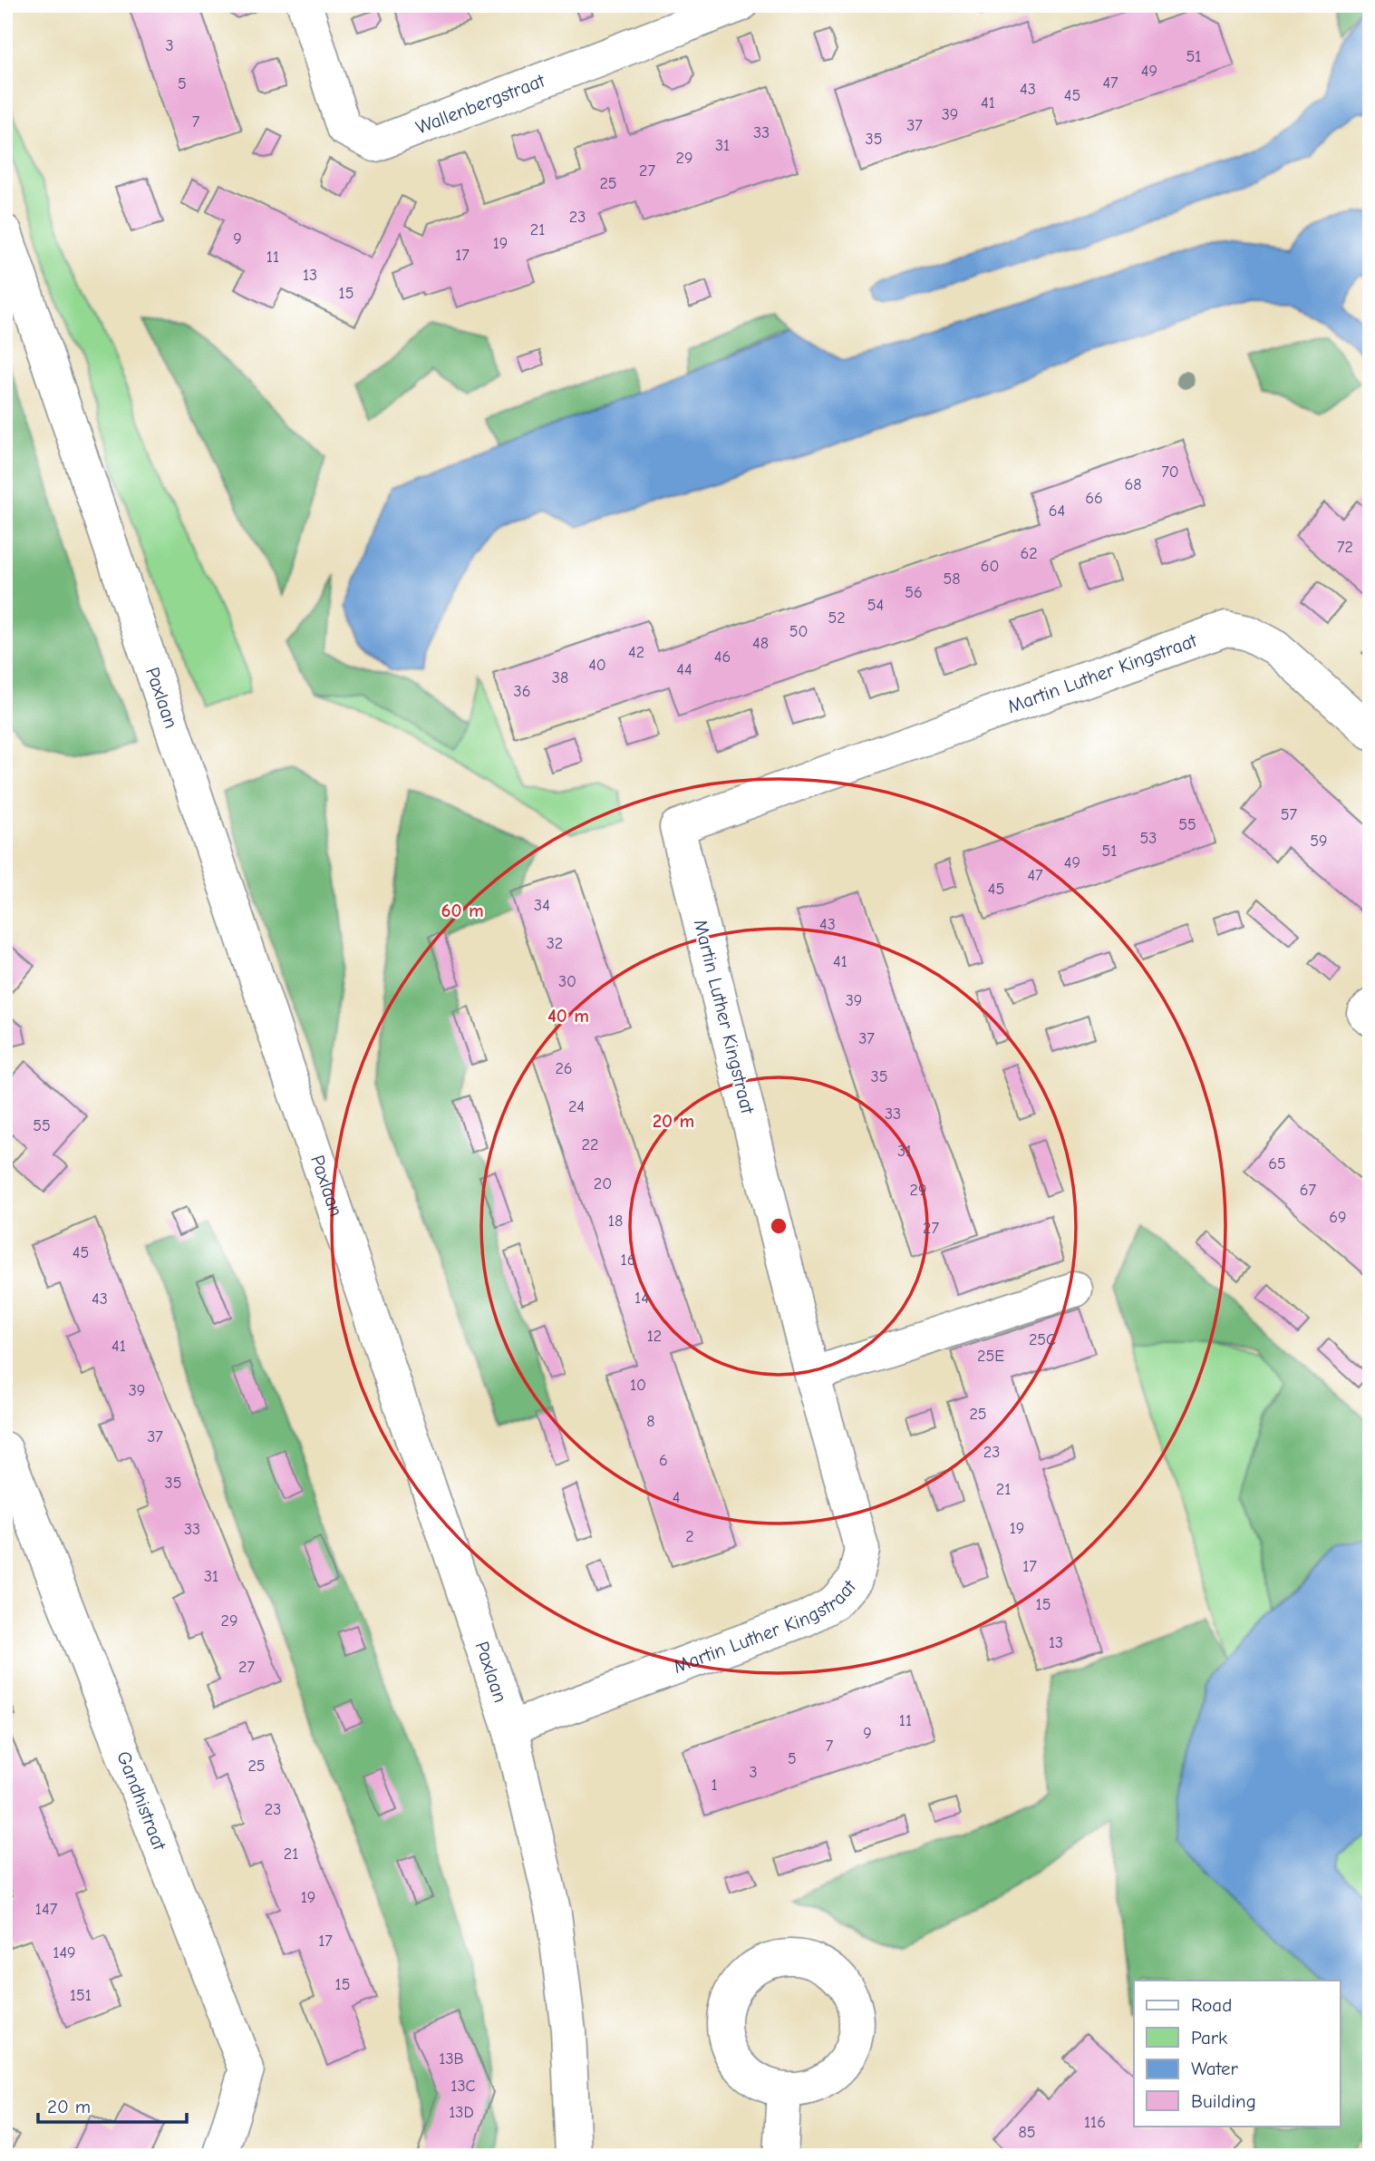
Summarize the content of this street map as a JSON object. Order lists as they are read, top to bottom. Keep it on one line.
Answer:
{"streets":{"street":["Wallenbergstraat","Martin Luther Kingstraat","Paxlaan","Gandhistraat"]},"crossings":[["Martin Luther Kingstraat","Paxlaan"]],"house_numbers":["3","51","49","47","5","43","45","41","39","7","37","33","35","31","29","27","25","23","21","9","19","17","11","13","15","70","68","66","64","72","62","60","58","56","54","52","50","48","42","46","40","44","38","36","57","55","53","59","51","49","47","45","34","43","32","41","30","39","37","26","35","24","33","55","22","31","65","20","29","67","69","18","27","45","16","14","43","12","25C","41","25E","10","39","25","8","37","23","6","35","21","4","19","33","2","17","31","15","29","13","27","11","9","7","5","25","3","1","23","21","19","147","17","149","15","151","13B","13C","13D","116","85"],"legend":["Road","Park","Water","Building"],"scale_bar":"20 m","rings":["60 m","40 m","20 m"]}
